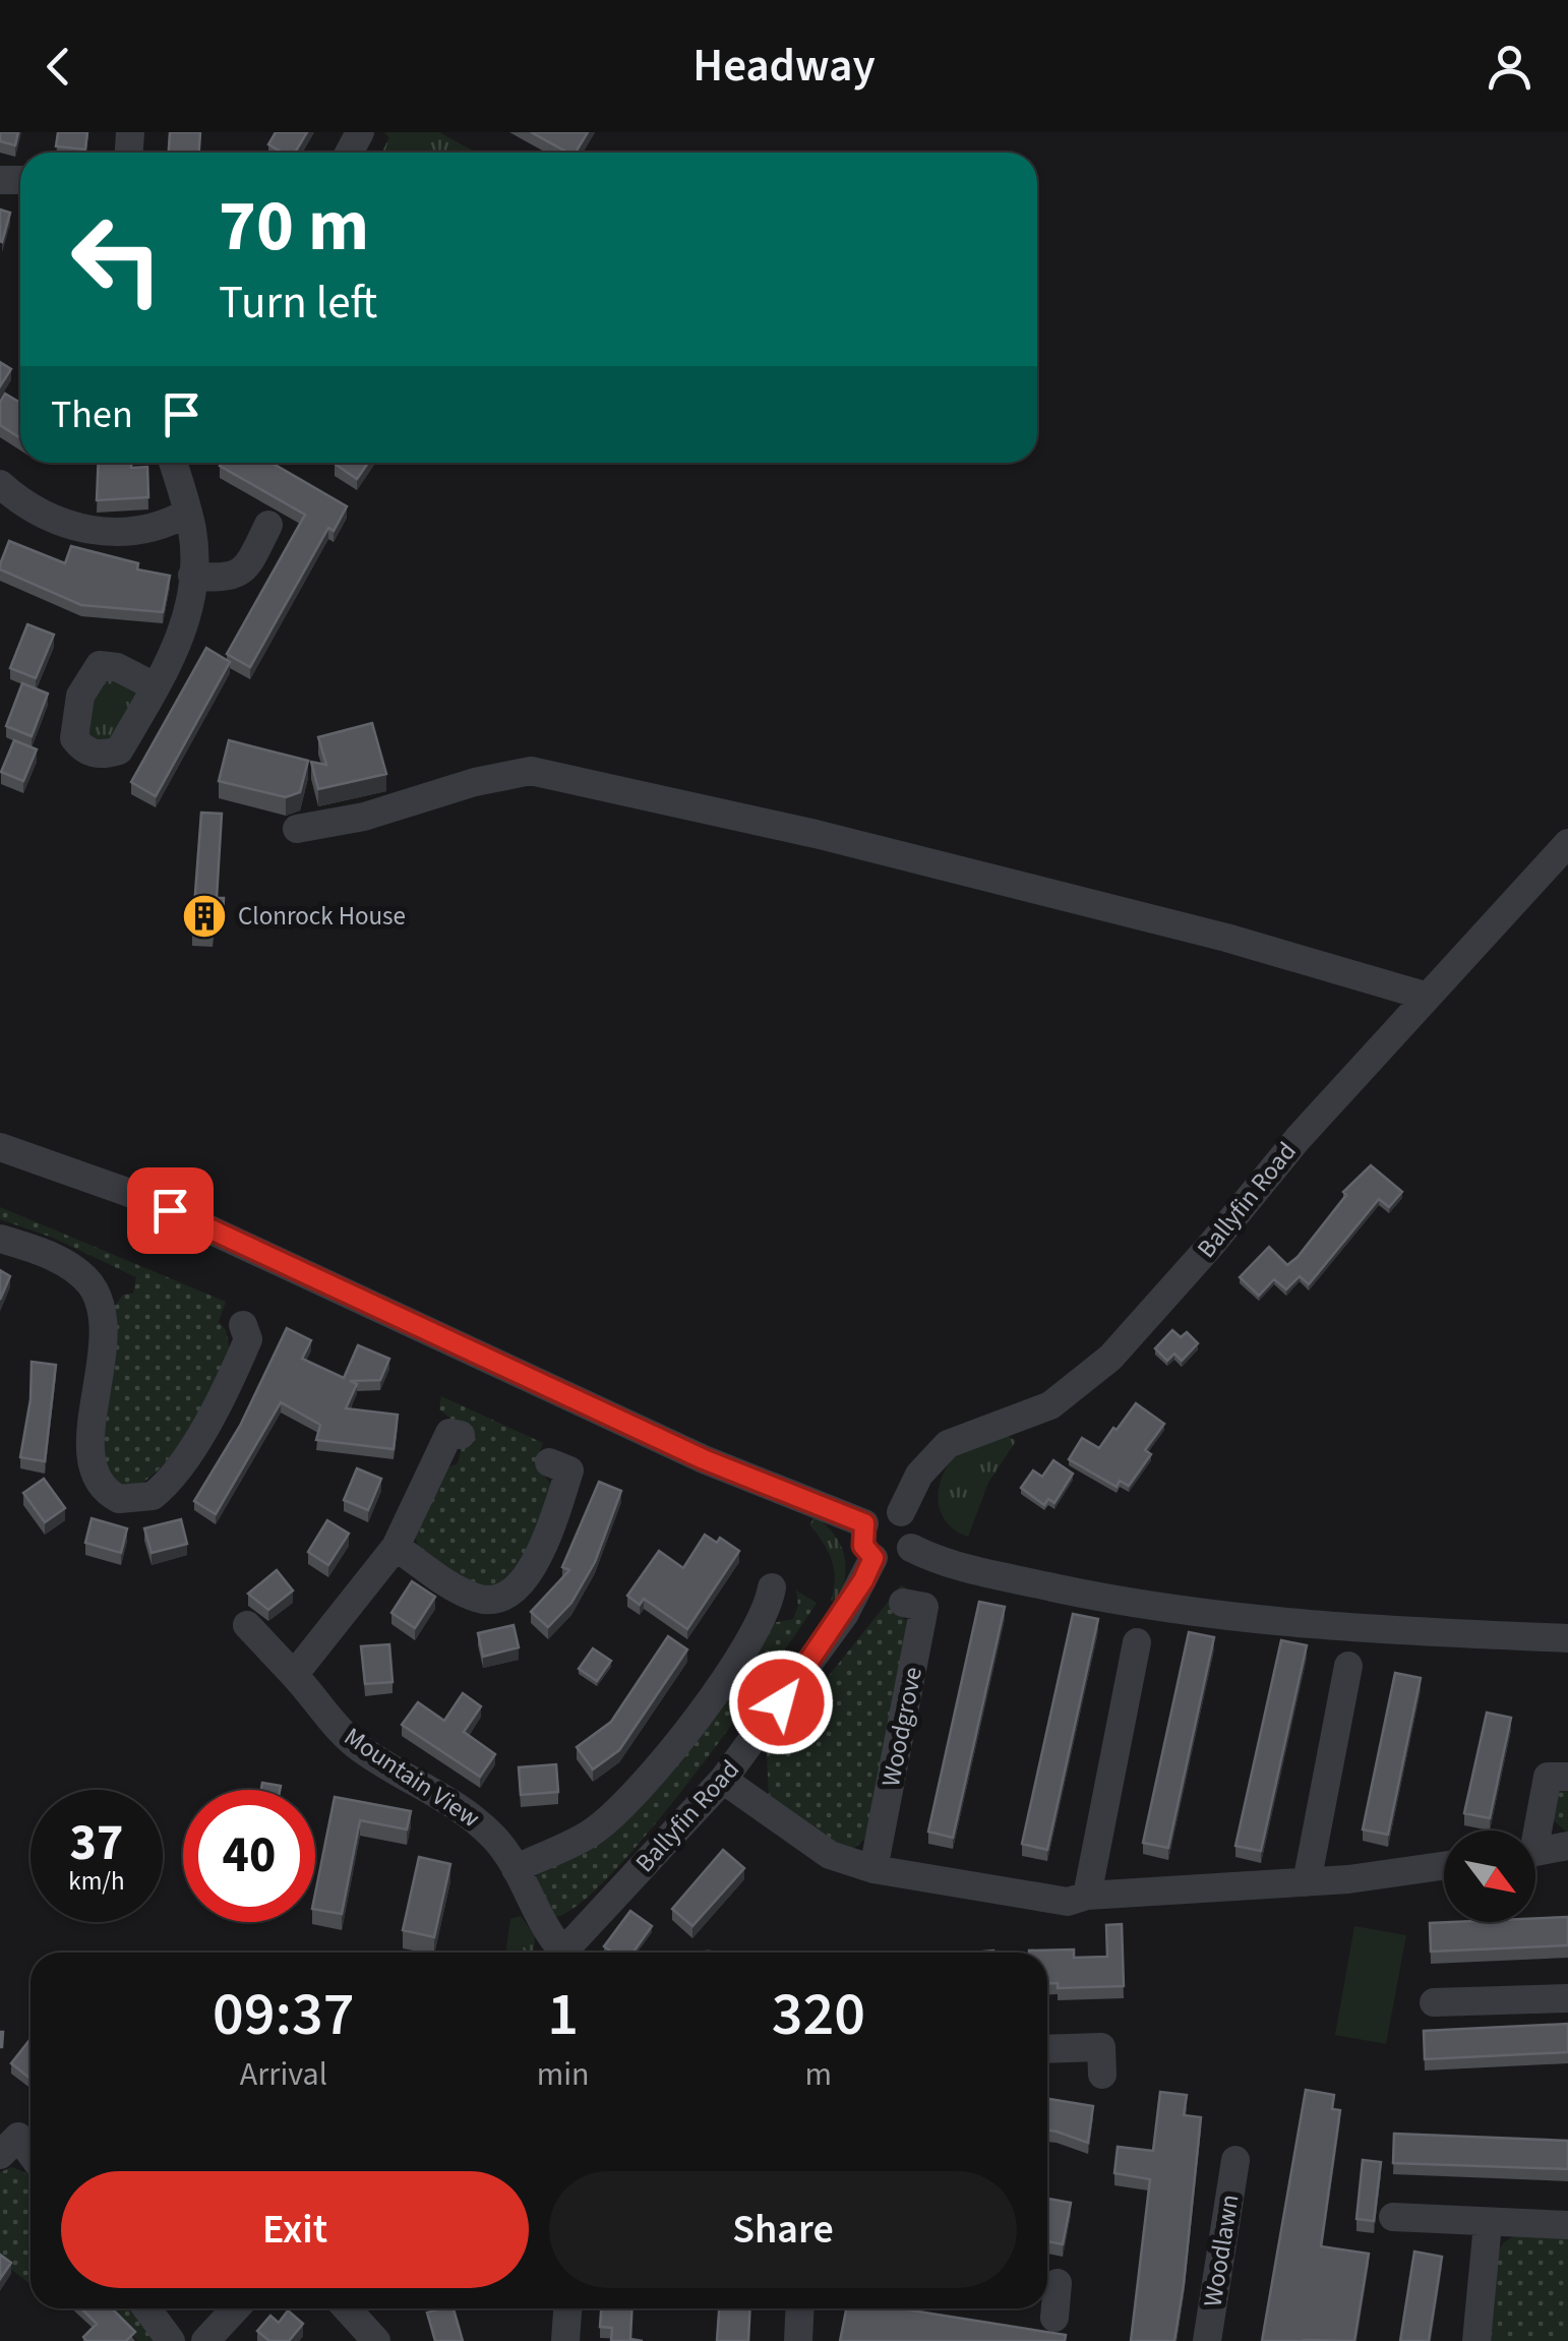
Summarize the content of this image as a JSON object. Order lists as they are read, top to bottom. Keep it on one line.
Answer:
{"streets":{"street":["Ballyfin Road","Woodgrove","Mountain View","Woodlawn"]},"places":{"building":["Clonrock House"]},"north":"bottom right","page":{"header":"Headway","turn":["70 m","Turn left"],"then":"Then","speed":"37 km/h","limit":"40","eta":["09:37","Arrival","1","min","320","m"],"buttons":["Exit","Share"]}}
